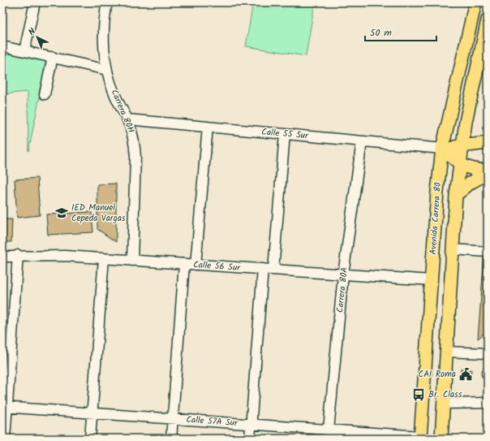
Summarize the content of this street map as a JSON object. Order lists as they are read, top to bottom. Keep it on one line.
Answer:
{"streets":{"main road":["Avenida Carrera 80"],"street":["Carrera 80H","Calle 55 Sur","Calle 56 Sur","Carrera 80A","Calle 57A Sur"]},"crossings":[["Carrera 80H","Calle 55 Sur"],["Carrera 80H","Calle 56 Sur"],["Calle 55 Sur","Avenida Carrera 80"],["Calle 55 Sur","Carrera 80A"],["Avenida Carrera 80","Calle 56 Sur"],["Avenida Carrera 80","Calle 57A Sur"],["Calle 56 Sur","Carrera 80A"],["Carrera 80A","Calle 57A Sur"]],"places":{"school or university":["IED Manuel Cepeda Vargas"],"public building":["CAI Roma"],"bus stop":["Br. Class"]},"scale_bar":"50 m","north":"top left"}
